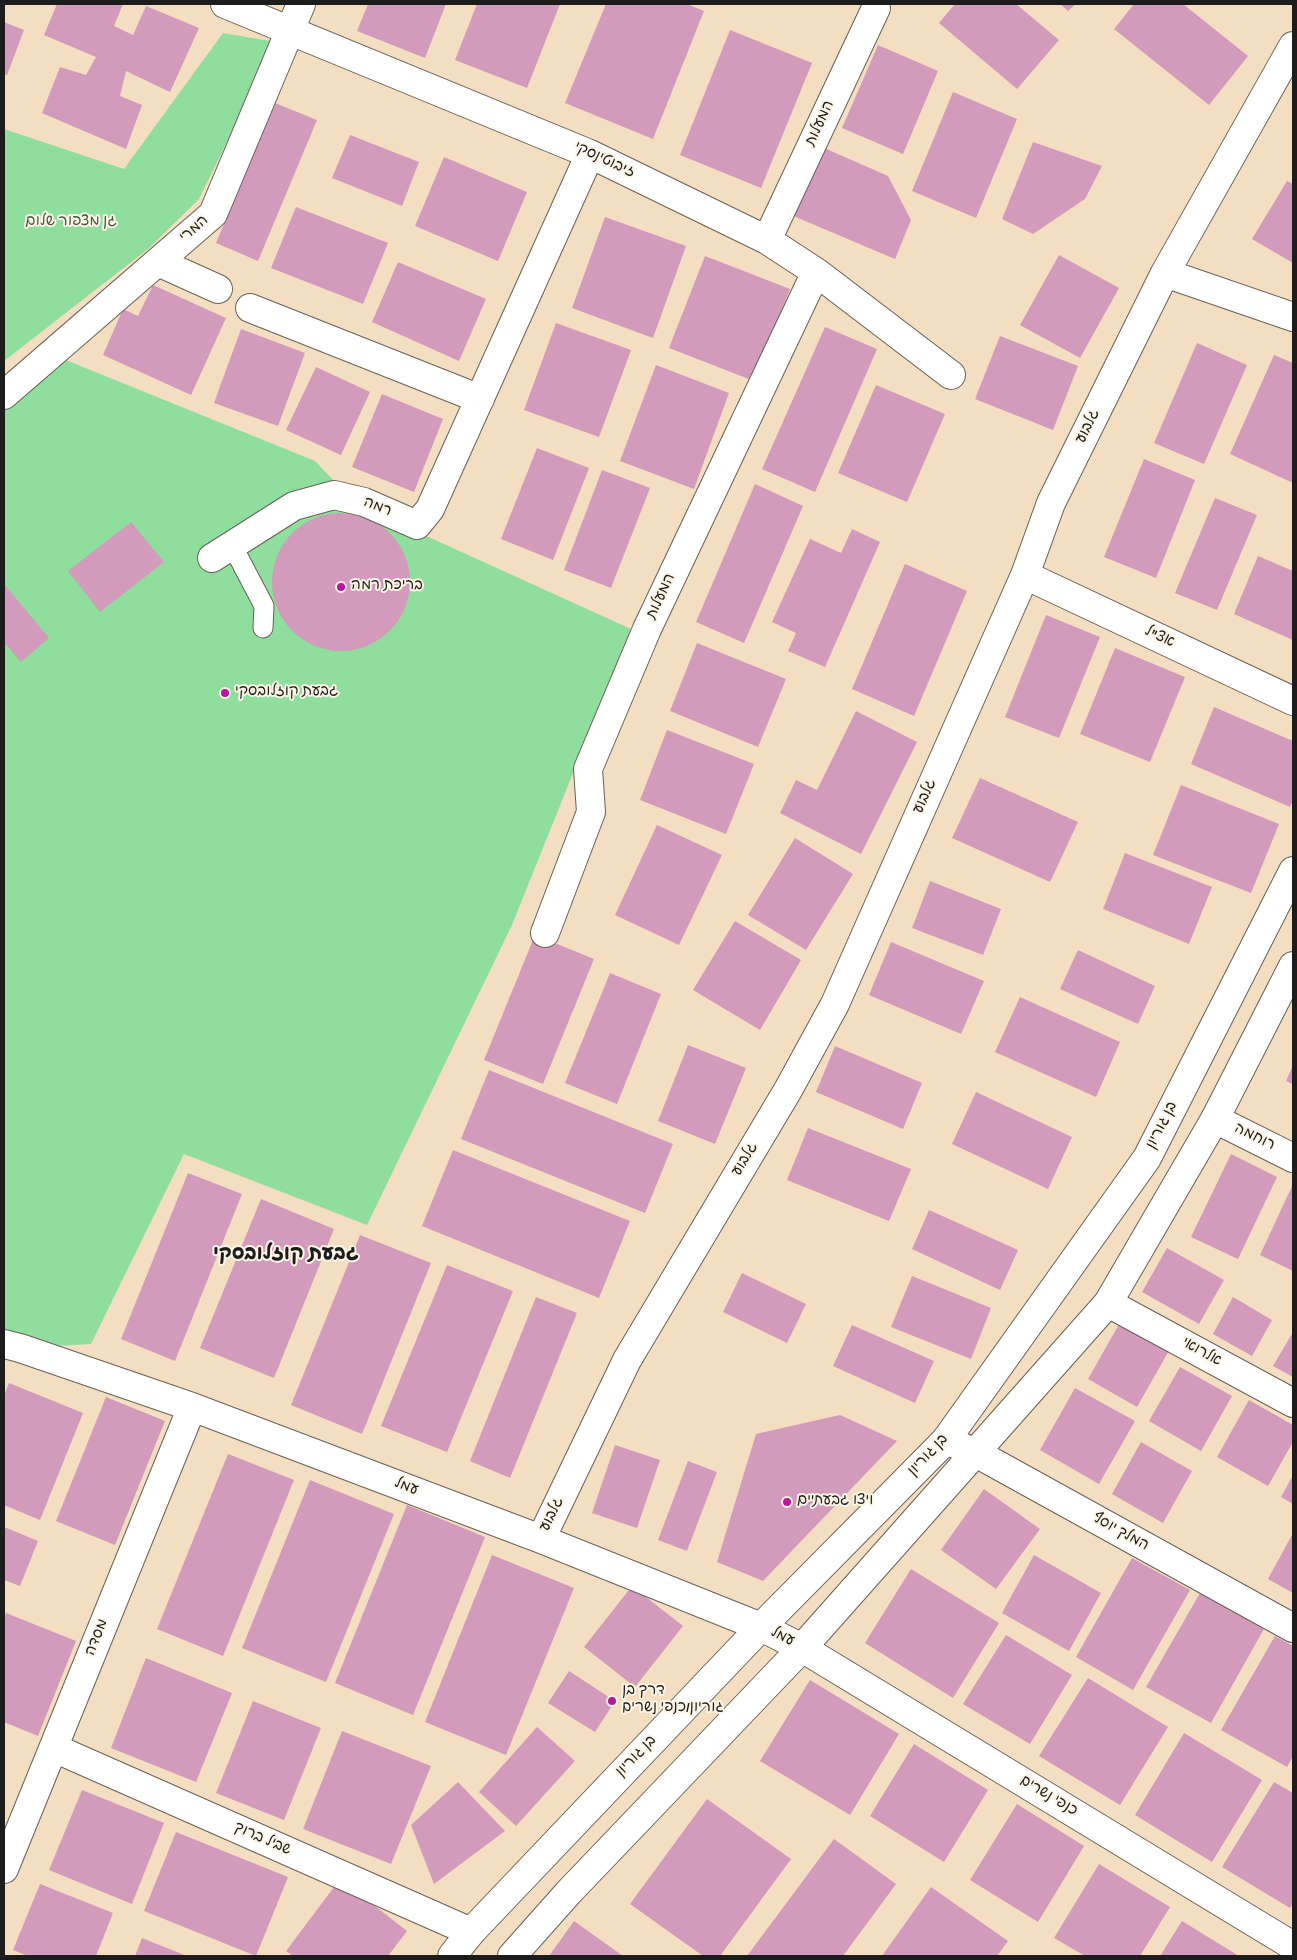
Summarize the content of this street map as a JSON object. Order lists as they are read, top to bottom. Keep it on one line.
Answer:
{"streets":{"street":["המעלות","ז'בוטינסקי","המרי","גלבוע","רמה","אצ\"ל","בן גוריון","רוחמה","אלרואי","עמל","המלך יוסף","מסדה","כנפי נשרים","שביל ברוך"]},"crossings":[["המעלות","ז'בוטינסקי"],["ז'בוטינסקי","המרי"],["ז'בוטינסקי","רמה"],["גלבוע","אצ\"ל"],["גלבוע","עמל"],["בן גוריון","עמל"],["בן גוריון","המלך יוסף"],["בן גוריון","שביל ברוך"],["עמל","מסדה"],["עמל","כנפי נשרים"],["מסדה","שביל ברוך"]],"districts":["גבעת קוזלובסקי"],"parks":["גן מצפור שלום"],"places":["בריכת רמה","גבעת קוזלובסקי","ויצו גבעתיים","דרך בן גוריון/כנפי נשרים"]}
